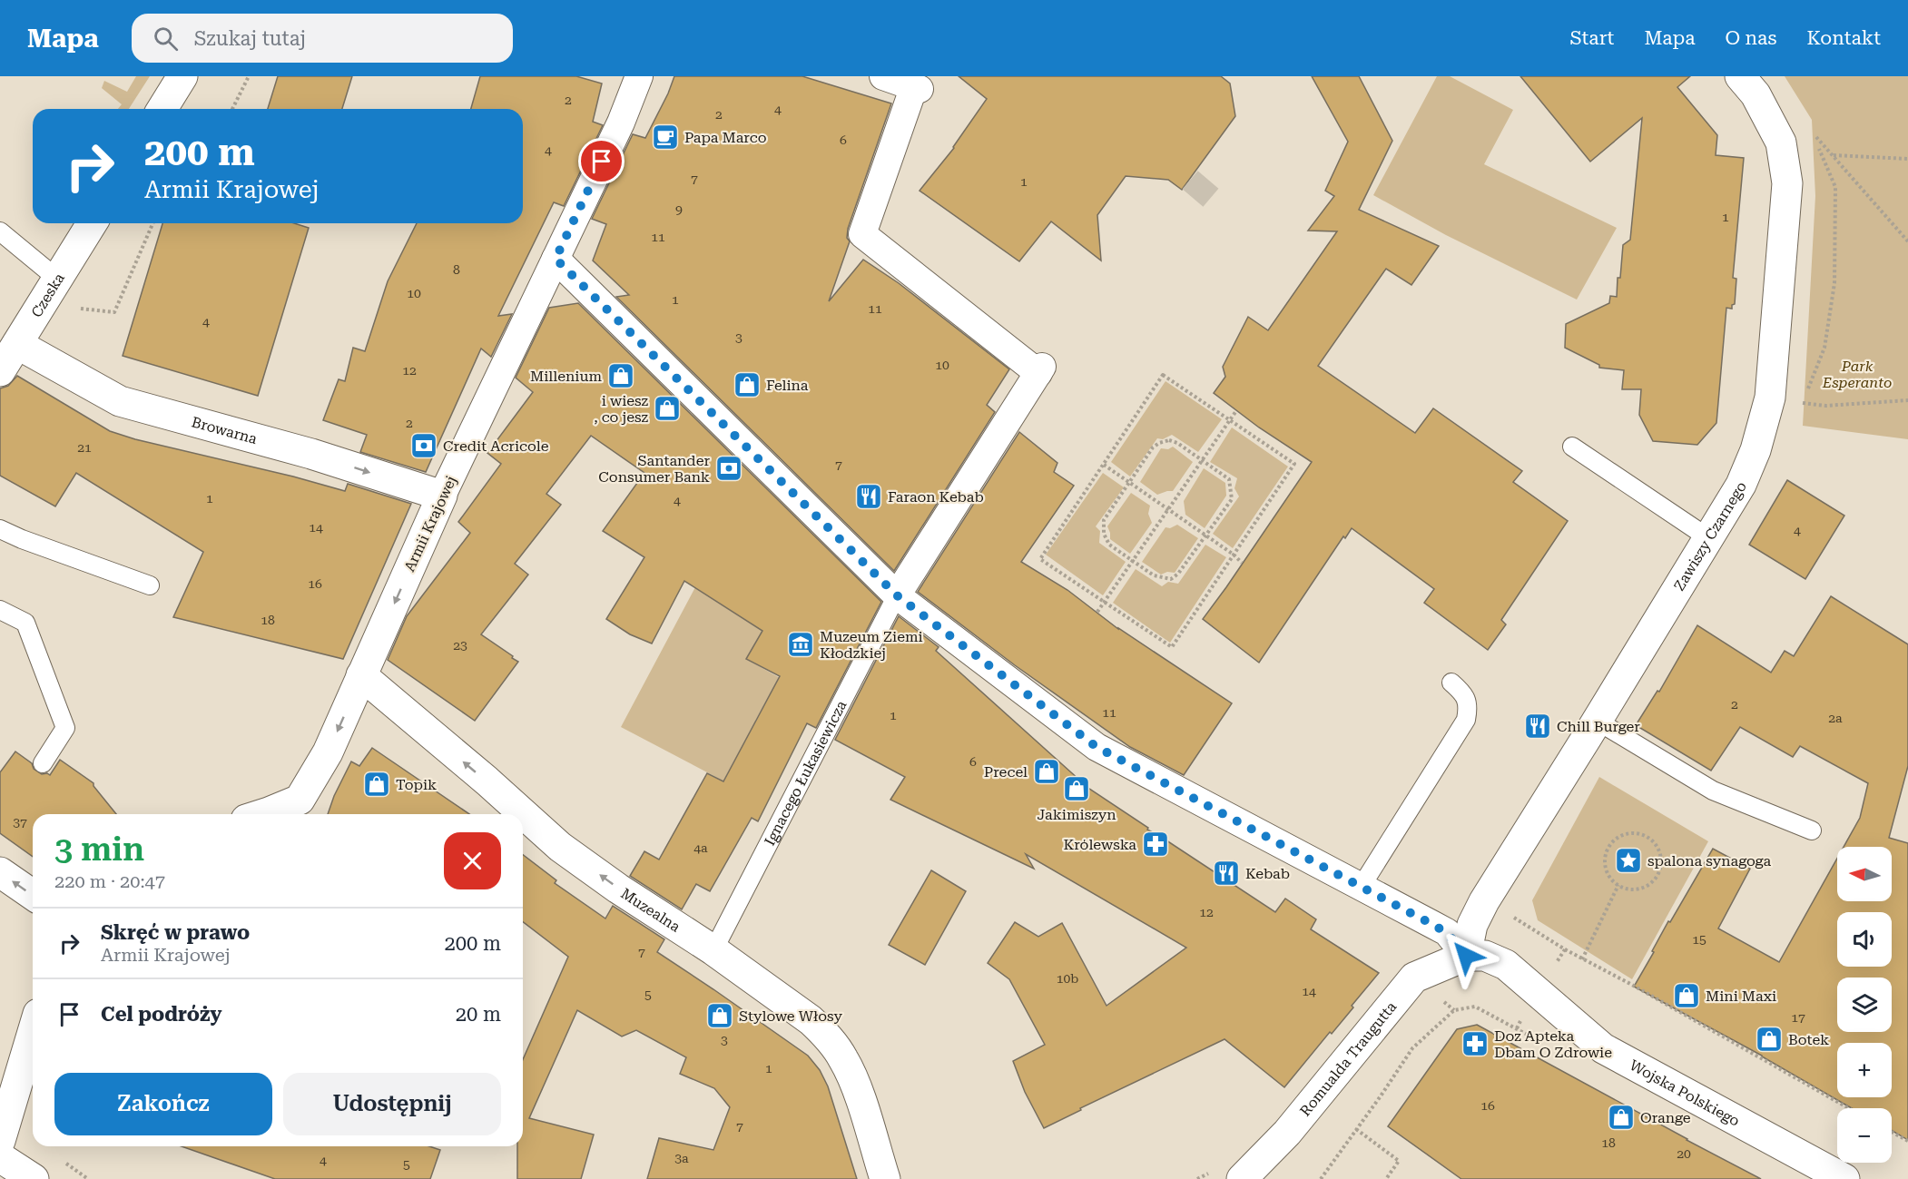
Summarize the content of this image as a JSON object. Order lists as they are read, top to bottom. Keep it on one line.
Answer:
{"streets":{"street":["Czeska","Browarna","Armii Krajowej","Zawiszy Czarnego","Muzealna","Romualda Traugutta","Wojska Polskiego"],"lane":["Ignacego Łukasiewicza"]},"crossings":[["Czeska","Browarna"],["Browarna","Armii Krajowej"],["Armii Krajowej","Muzealna"],["Zawiszy Czarnego","Romualda Traugutta"],["Zawiszy Czarnego","Wojska Polskiego"],["Ignacego Łukasiewicza","Muzealna"],["Romualda Traugutta","Wojska Polskiego"]],"one_way":["Browarna","Armii Krajowej","Muzealna"],"parks":["Park Esperanto"],"places":{"cafe":["Papa Marco"],"shop":["Millenium","Felina","i wiesz , co jesz","Precel","Topik","Jakimiszyn","Mini Maxi","Stylowe Włosy","Botek","Orange"],"bank":["Credit Acricole","Santander Consumer Bank"],"restaurant":["Faraon Kebab","Chill Burger","Kebab"],"museum":["Muzeum Ziemi Kłodzkiej"],"pharmacy":["Królewska","Doz Apteka Dbam O Zdrowie"],"place":["spalona synagoga"]},"house_numbers":["2","4","2","6","4","7","1","9","1","11","8","10","1","11","4","3","10","12","2","21","7","1","4","14","4","16","18","23","2","11","1","2a","6","37","4a","12","15","7","10b","14","5","17","3","1","16","7","18","20","3a","4","5"],"north":"left","page":{"header":"Mapa","search":"Szukaj tutaj","nav":["Start","Mapa","O nas","Kontakt"],"turn":["200 m","Armii Krajowej"],"heading":["3 min","220 m · 20:47"],"map_buttons":["+","−"],"list":[{"name":"Skręć w prawo","note":"Armii Krajowej","value":"200 m"},{"name":"Cel podróży","value":"20 m"}],"buttons":["Zakończ","Udostępnij"]}}
